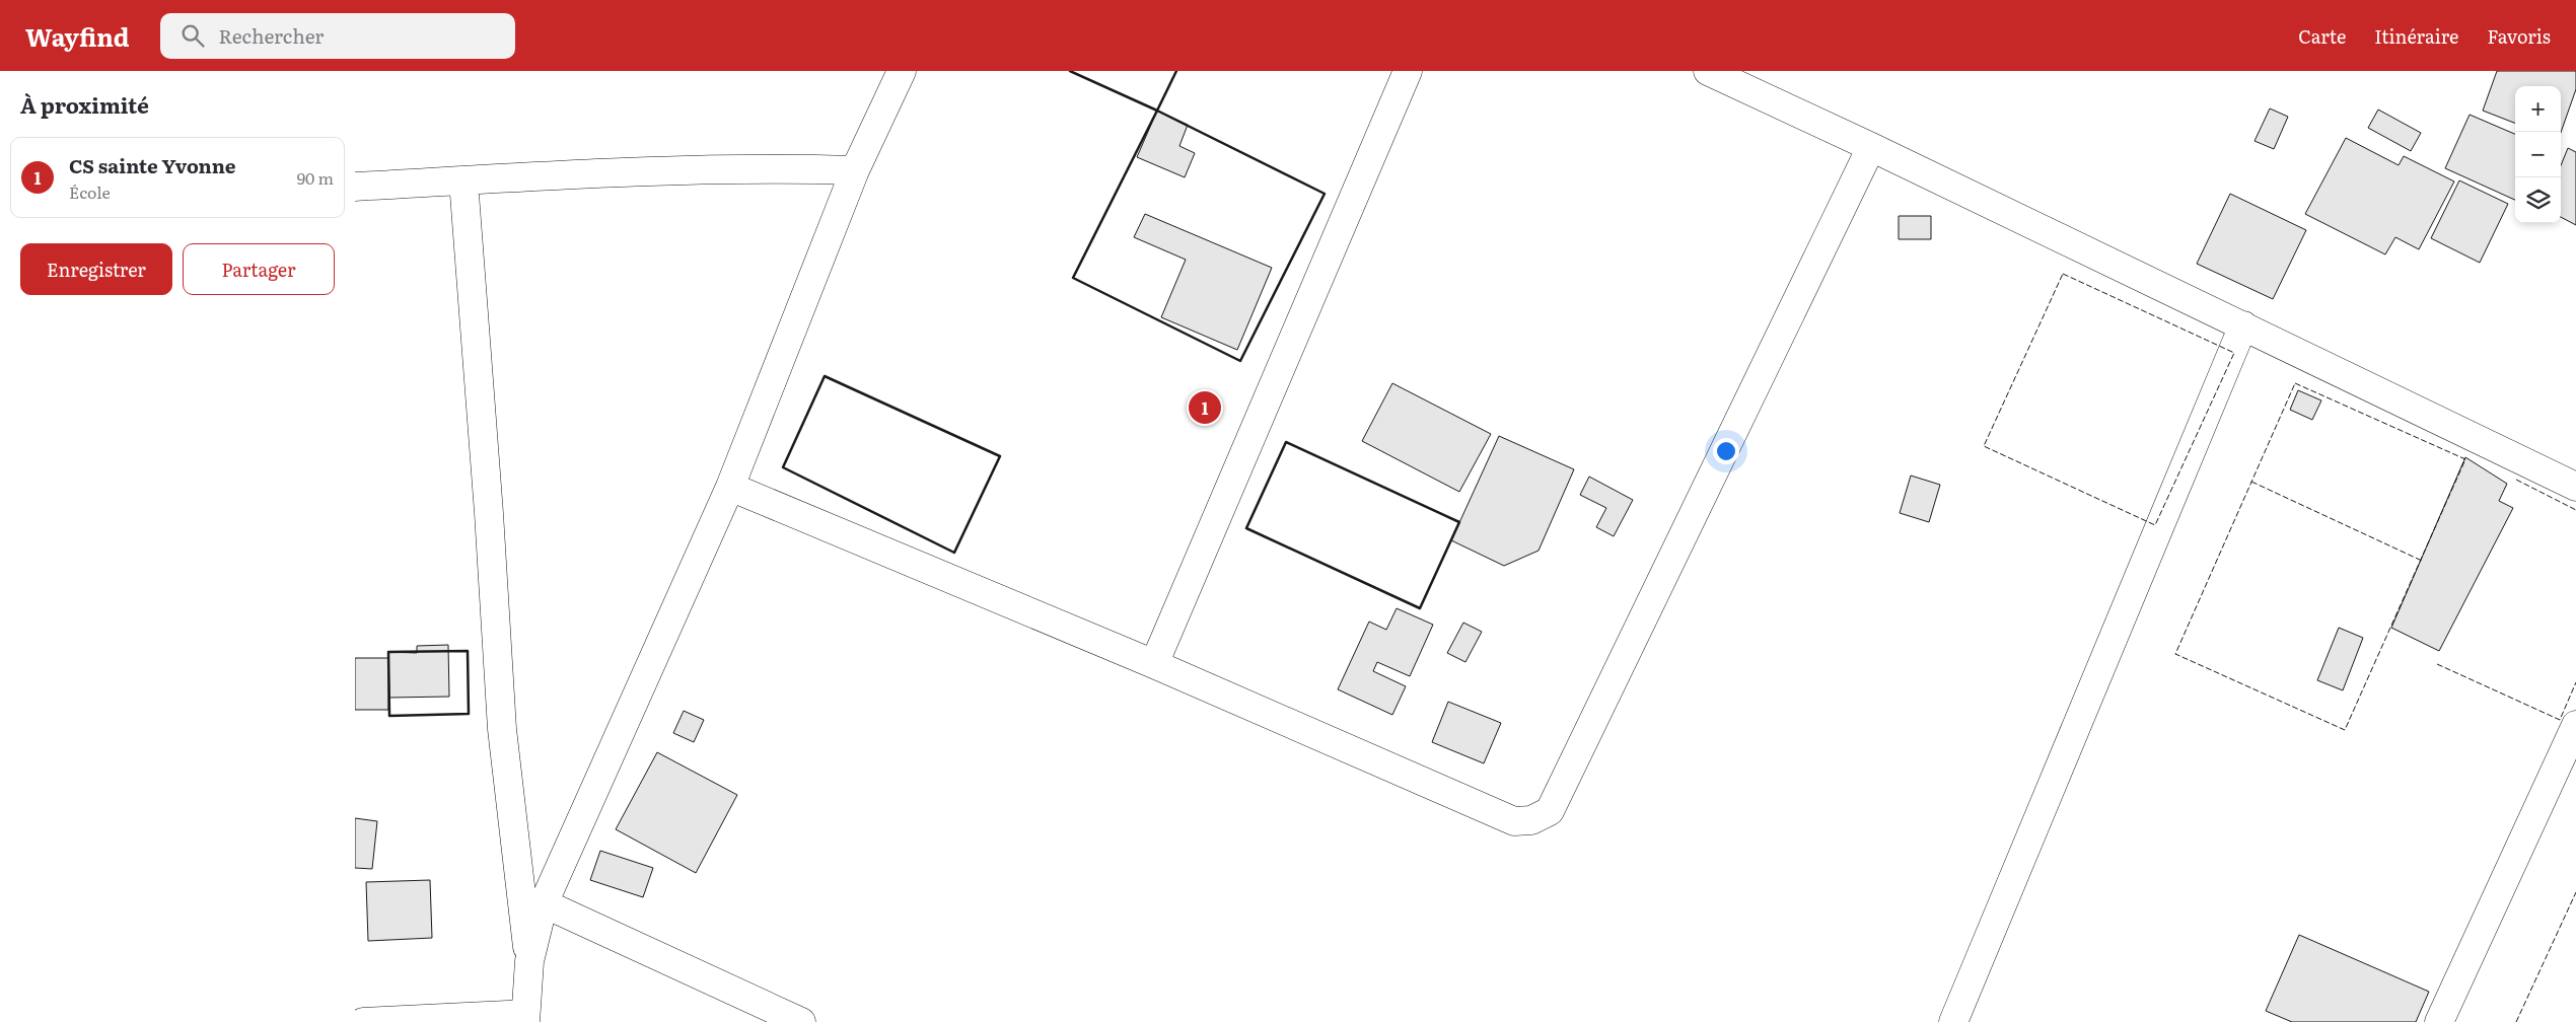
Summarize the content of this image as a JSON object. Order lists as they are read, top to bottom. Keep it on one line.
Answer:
{"page":{"header":"Wayfind","search":"Rechercher","nav":["Carte","Itinéraire","Favoris"],"heading":"À proximité","map_buttons":["+","−"],"list":[{"mark":"1","name":"CS sainte Yvonne","note":"École","value":"90 m"}],"buttons":["Enregistrer","Partager"],"pins":"1"}}
